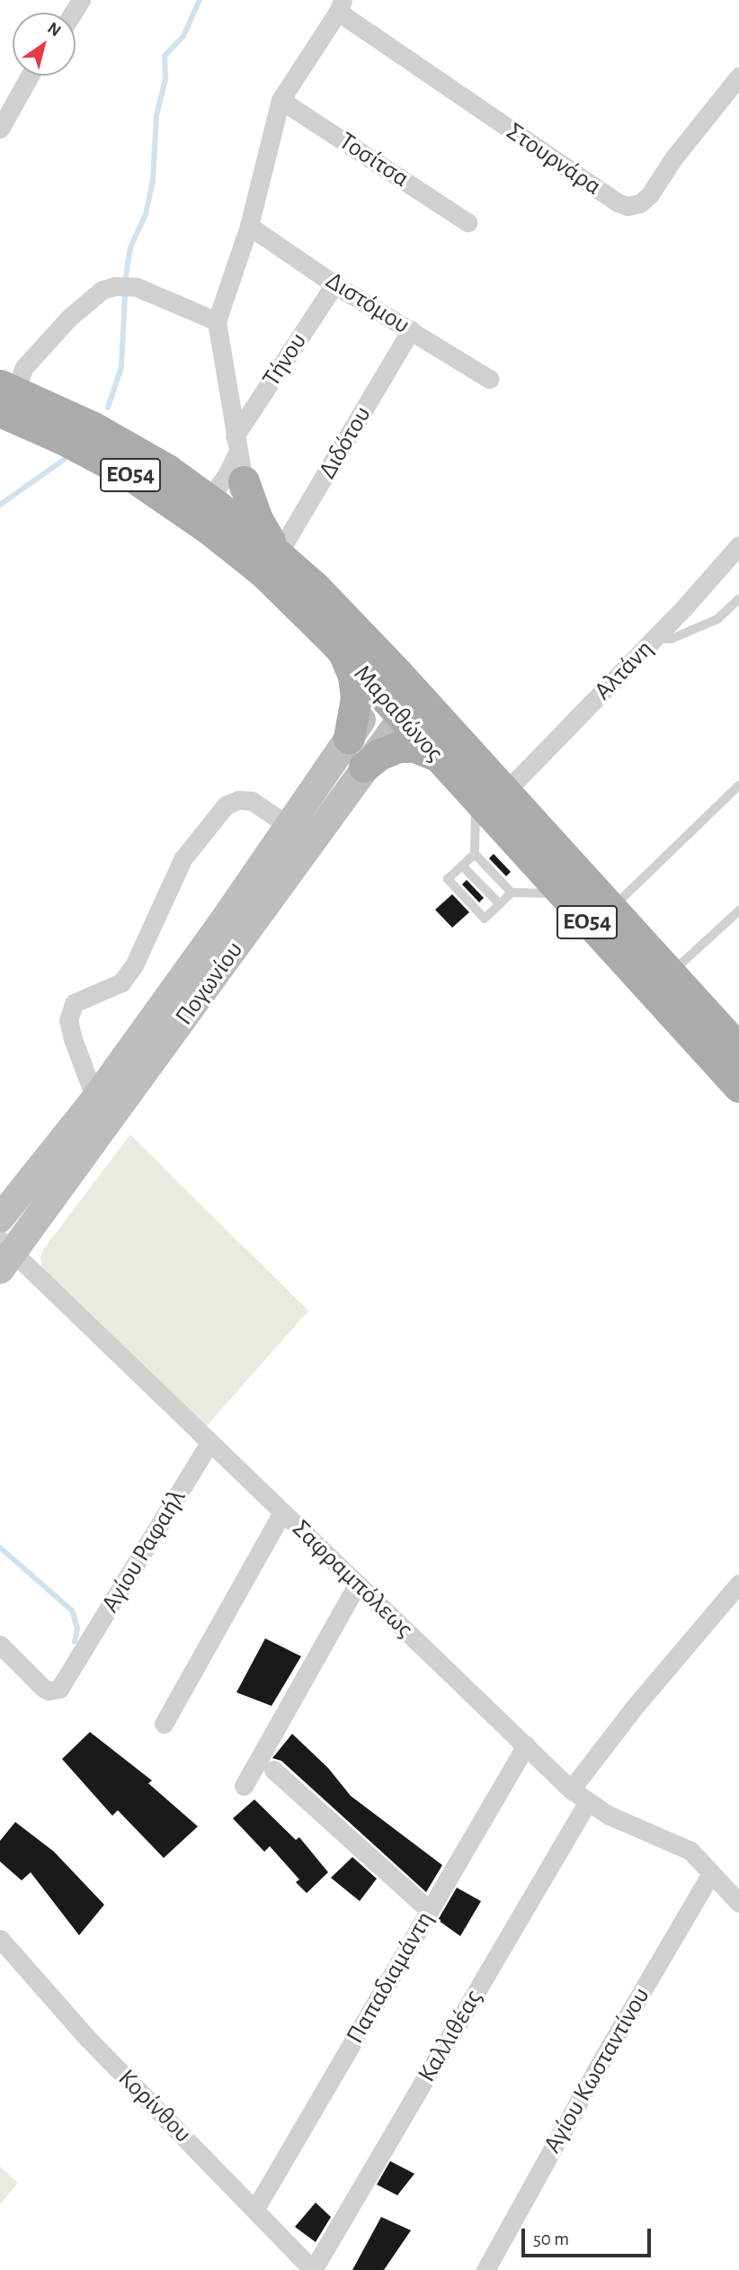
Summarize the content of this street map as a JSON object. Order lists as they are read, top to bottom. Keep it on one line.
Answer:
{"streets":{"main road":["ΕΟ54","Μαραθώνος","Πογωνίου"],"street":["Στουρνάρα","Τοσίτσα","Διστόμου","Τήνου","Διδότου","Αλτάνη","Αγίου Ραφαήλ","Σαφραμπόλεως","Παπαδιαμάντη","Καλλιθέας","Αγίου Κωσταντίνου","Κορίνθου"]},"crossings":[["Διστόμου","Τήνου"],["Διστόμου","Διδότου"],["Διδότου","Μαραθώνος"],["Αλτάνη","Μαραθώνος"],["Μαραθώνος","Πογωνίου"],["Πογωνίου","Σαφραμπόλεως"],["Αγίου Ραφαήλ","Σαφραμπόλεως"],["Σαφραμπόλεως","Παπαδιαμάντη"],["Σαφραμπόλεως","Καλλιθέας"],["Σαφραμπόλεως","Αγίου Κωσταντίνου"],["Παπαδιαμάντη","Κορίνθου"],["Καλλιθέας","Κορίνθου"]],"scale_bar":"50 m","north":"top right"}
